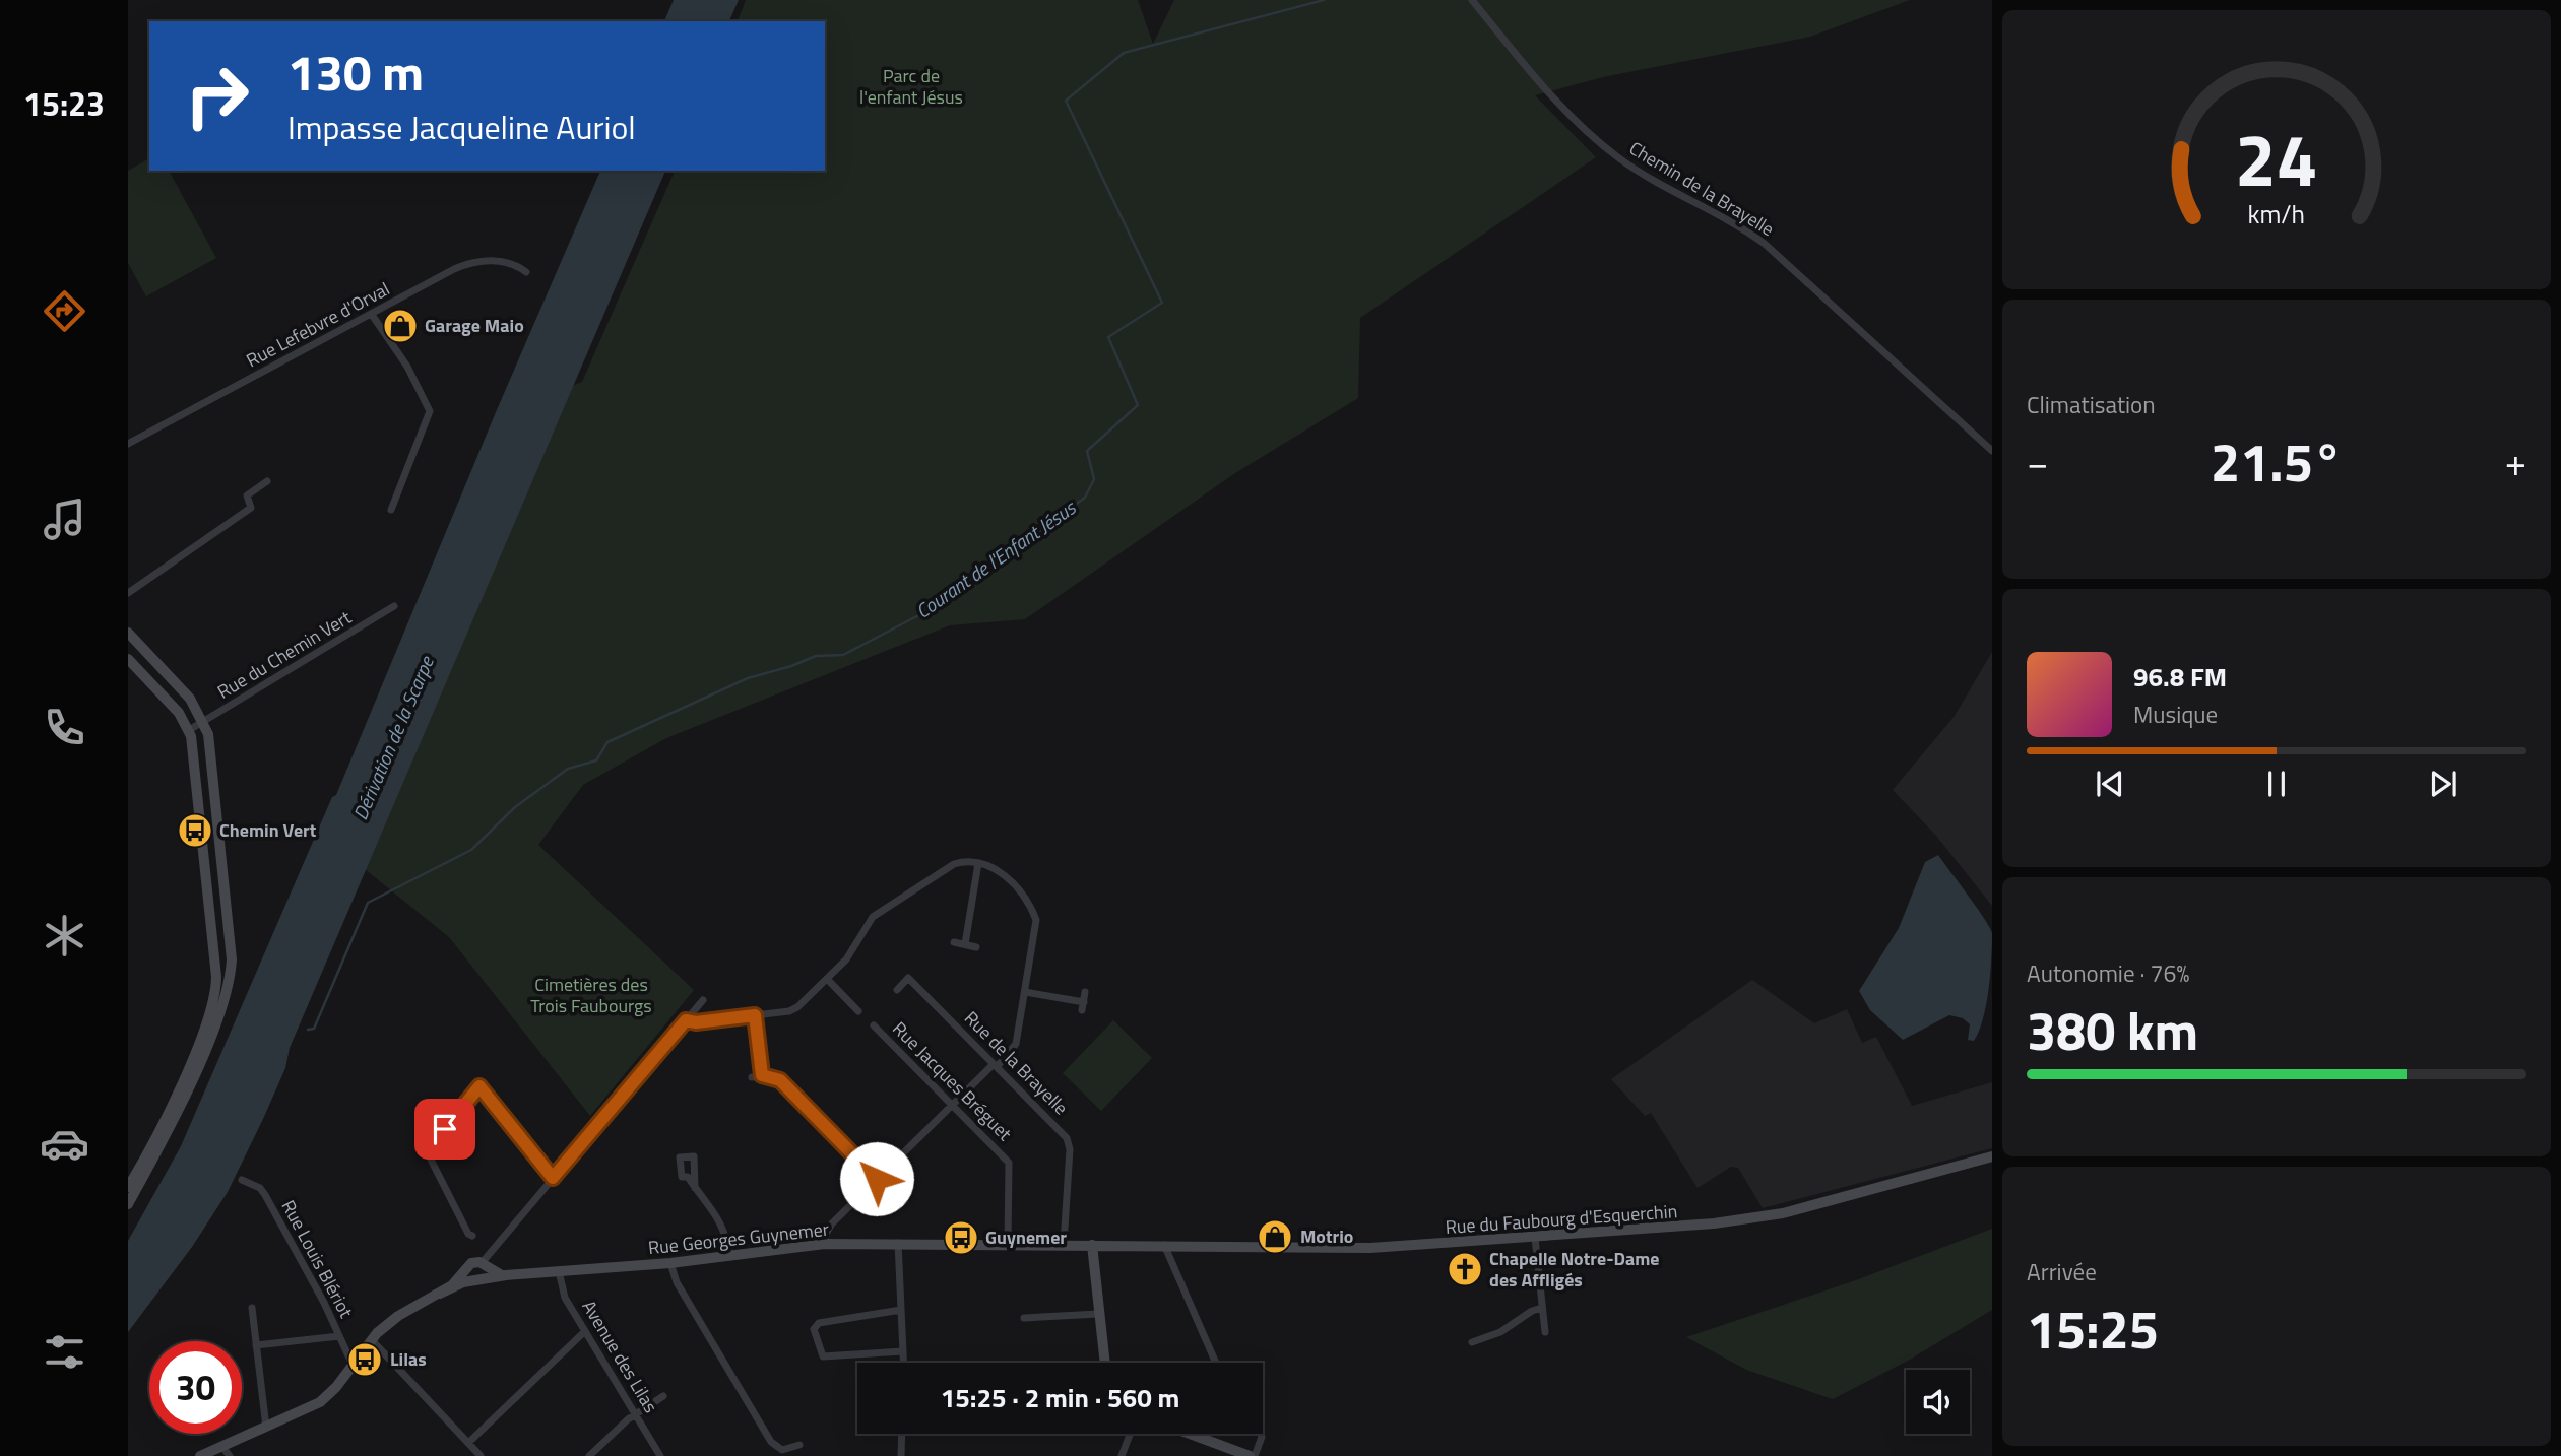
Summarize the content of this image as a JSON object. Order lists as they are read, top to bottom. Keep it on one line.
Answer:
{"streets":{"main road":["Rue du Faubourg d'Esquerchin","Rue Georges Guynemer"],"street":["Chemin de la Brayelle","Rue Lefebvre d'Orval","Rue du Chemin Vert","Rue de la Brayelle","Rue Jacques Bréguet","Rue Louis Blériot","Avenue des Lilas"]},"crossings":[["Rue de la Brayelle","Rue Georges Guynemer"],["Rue Jacques Bréguet","Rue Georges Guynemer"],["Rue du Faubourg d'Esquerchin","Rue Georges Guynemer"],["Rue Georges Guynemer","Rue Louis Blériot"],["Rue Georges Guynemer","Avenue des Lilas"]],"water":["Courant de l'Enfant Jésus","Dérivation de la Scarpe"],"parks":["Parc de l'enfant Jésus","Cimetières des Trois Faubourgs"],"places":{"shop":["Garage Maio","Motrio"],"bus stop":["Chemin Vert","Guynemer","Lilas"],"church":["Chapelle Notre-Dame des Affligés"]},"page":{"tabs":"15:23","turn":["130 m","Impasse Jacqueline Auriol"],"tile":["Climatisation",["Autonomie · 76%","380 km"],["Arrivée","15:25"]],"heat":["−","21.5°","+"],"song":["96.8 FM","Musique"],"limit":"30","trip":"15:25 · 2 min · 560 m","gauge":["24","km/h"]}}
